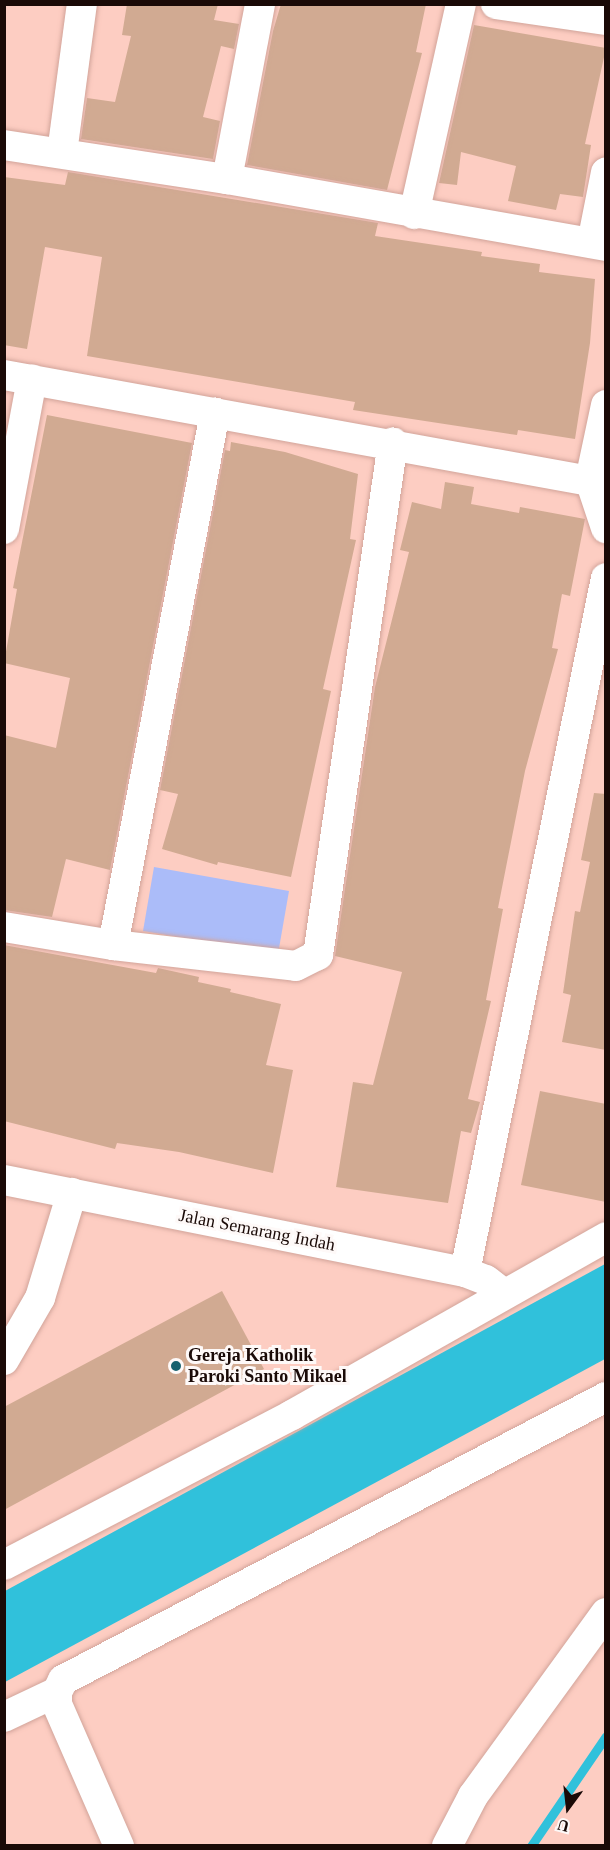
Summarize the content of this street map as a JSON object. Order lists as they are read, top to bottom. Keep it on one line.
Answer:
{"streets":{"street":["Jalan Semarang Indah"]},"places":["Gereja Katholik Paroki Santo Mikael"],"north":"bottom"}
